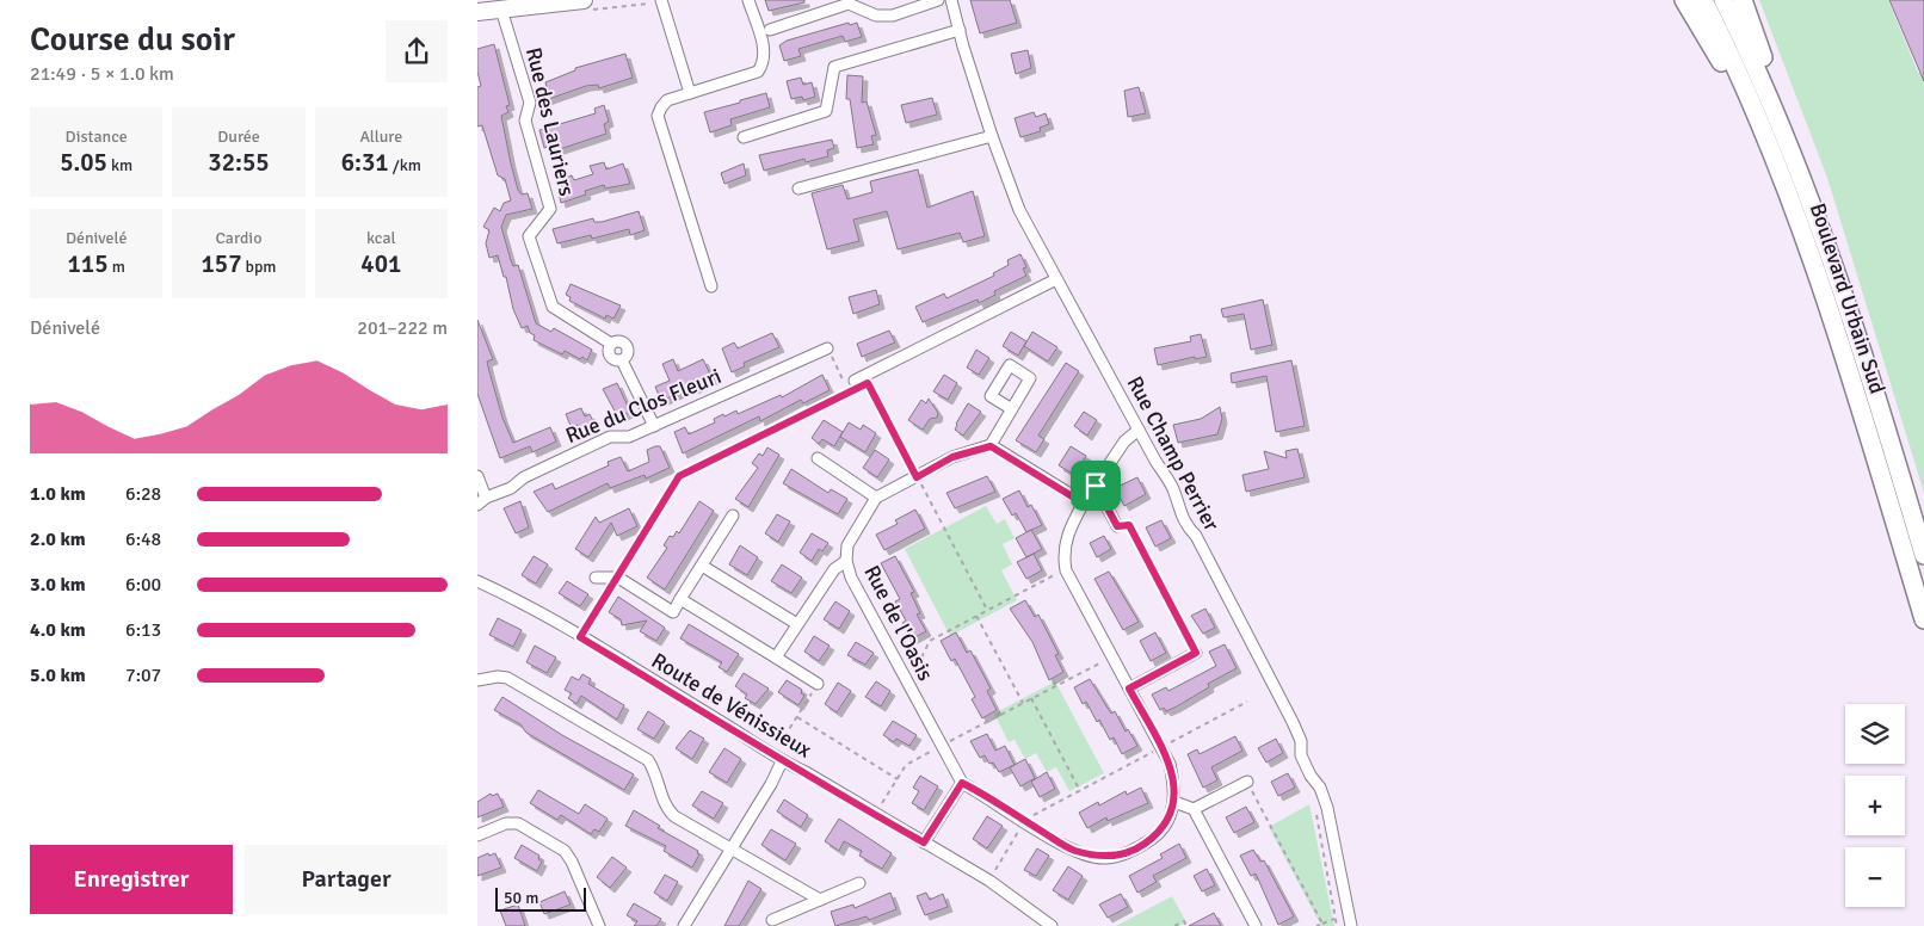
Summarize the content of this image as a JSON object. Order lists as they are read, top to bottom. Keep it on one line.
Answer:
{"streets":{"highway":["Boulevard Urbain Sud"],"street":["Rue des Lauriers","Rue du Clos Fleuri","Rue Champ Perrier","Rue de l'Oasis","Route de Vénissieux"]},"crossings":[["Rue des Lauriers","Rue du Clos Fleuri"],["Rue Champ Perrier","Rue de l'Oasis"]],"scale_bar":"50 m","page":{"heading":["Course du soir","21:49 · 5 × 1.0 km"],"stats":[["Distance","5.05 km"],["Durée","32:55"],["Allure","6:31 /km"],["Dénivelé","115 m"],["Cardio","157 bpm"],["kcal","401"]],"chart":["Dénivelé","201–222 m"],"list":[{"name":"1.0 km","note":"6:28"},{"name":"2.0 km","note":"6:48"},{"name":"3.0 km","note":"6:00"},{"name":"4.0 km","note":"6:13"},{"name":"5.0 km","note":"7:07"}],"map_buttons":["+","−"],"buttons":["Enregistrer","Partager"],"scale":"50 m"}}
